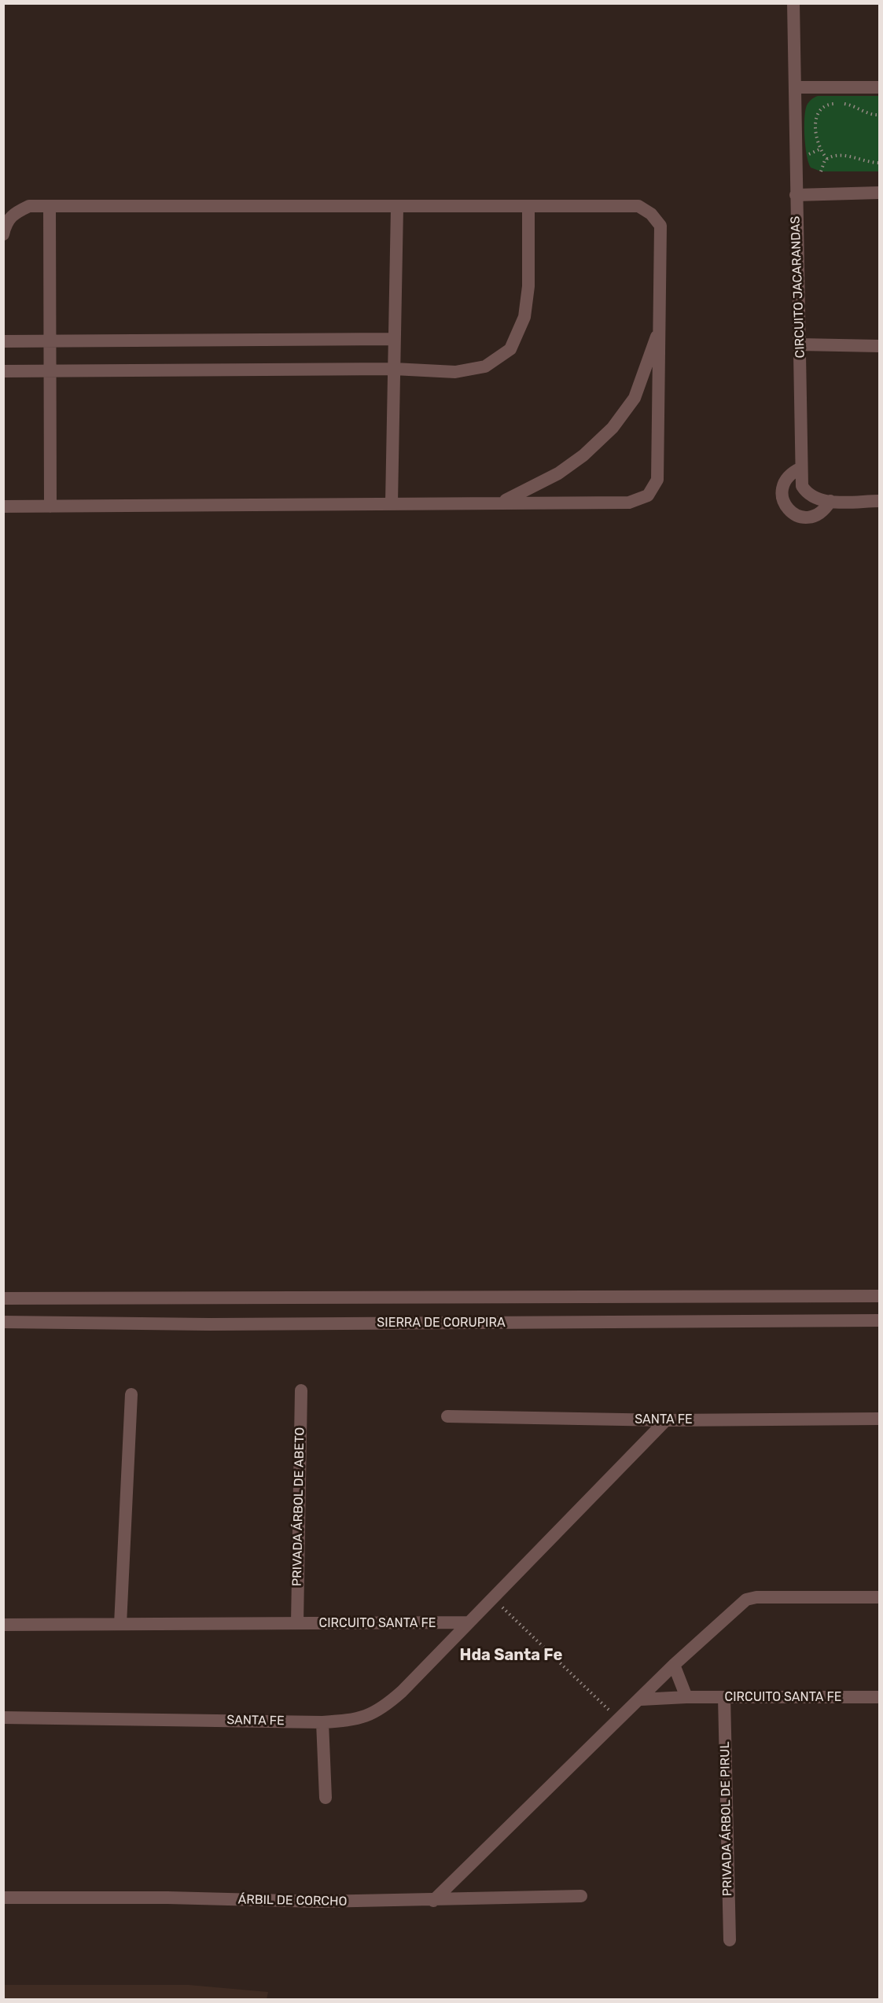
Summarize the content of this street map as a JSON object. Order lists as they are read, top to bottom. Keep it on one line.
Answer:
{"streets":{"street":["CIRCUITO JACARANDAS","SIERRA DE CORUPIRA","SANTA FE","PRIVADA ÁRBOL DE ABETO","CIRCUITO SANTA FE","PRIVADA ÁRBOL DE PIRUL","ÁRBIL DE CORCHO"]},"crossings":[["SANTA FE","CIRCUITO SANTA FE"],["PRIVADA ÁRBOL DE ABETO","CIRCUITO SANTA FE"],["CIRCUITO SANTA FE","PRIVADA ÁRBOL DE PIRUL"]],"districts":["Hda Santa Fe"]}
